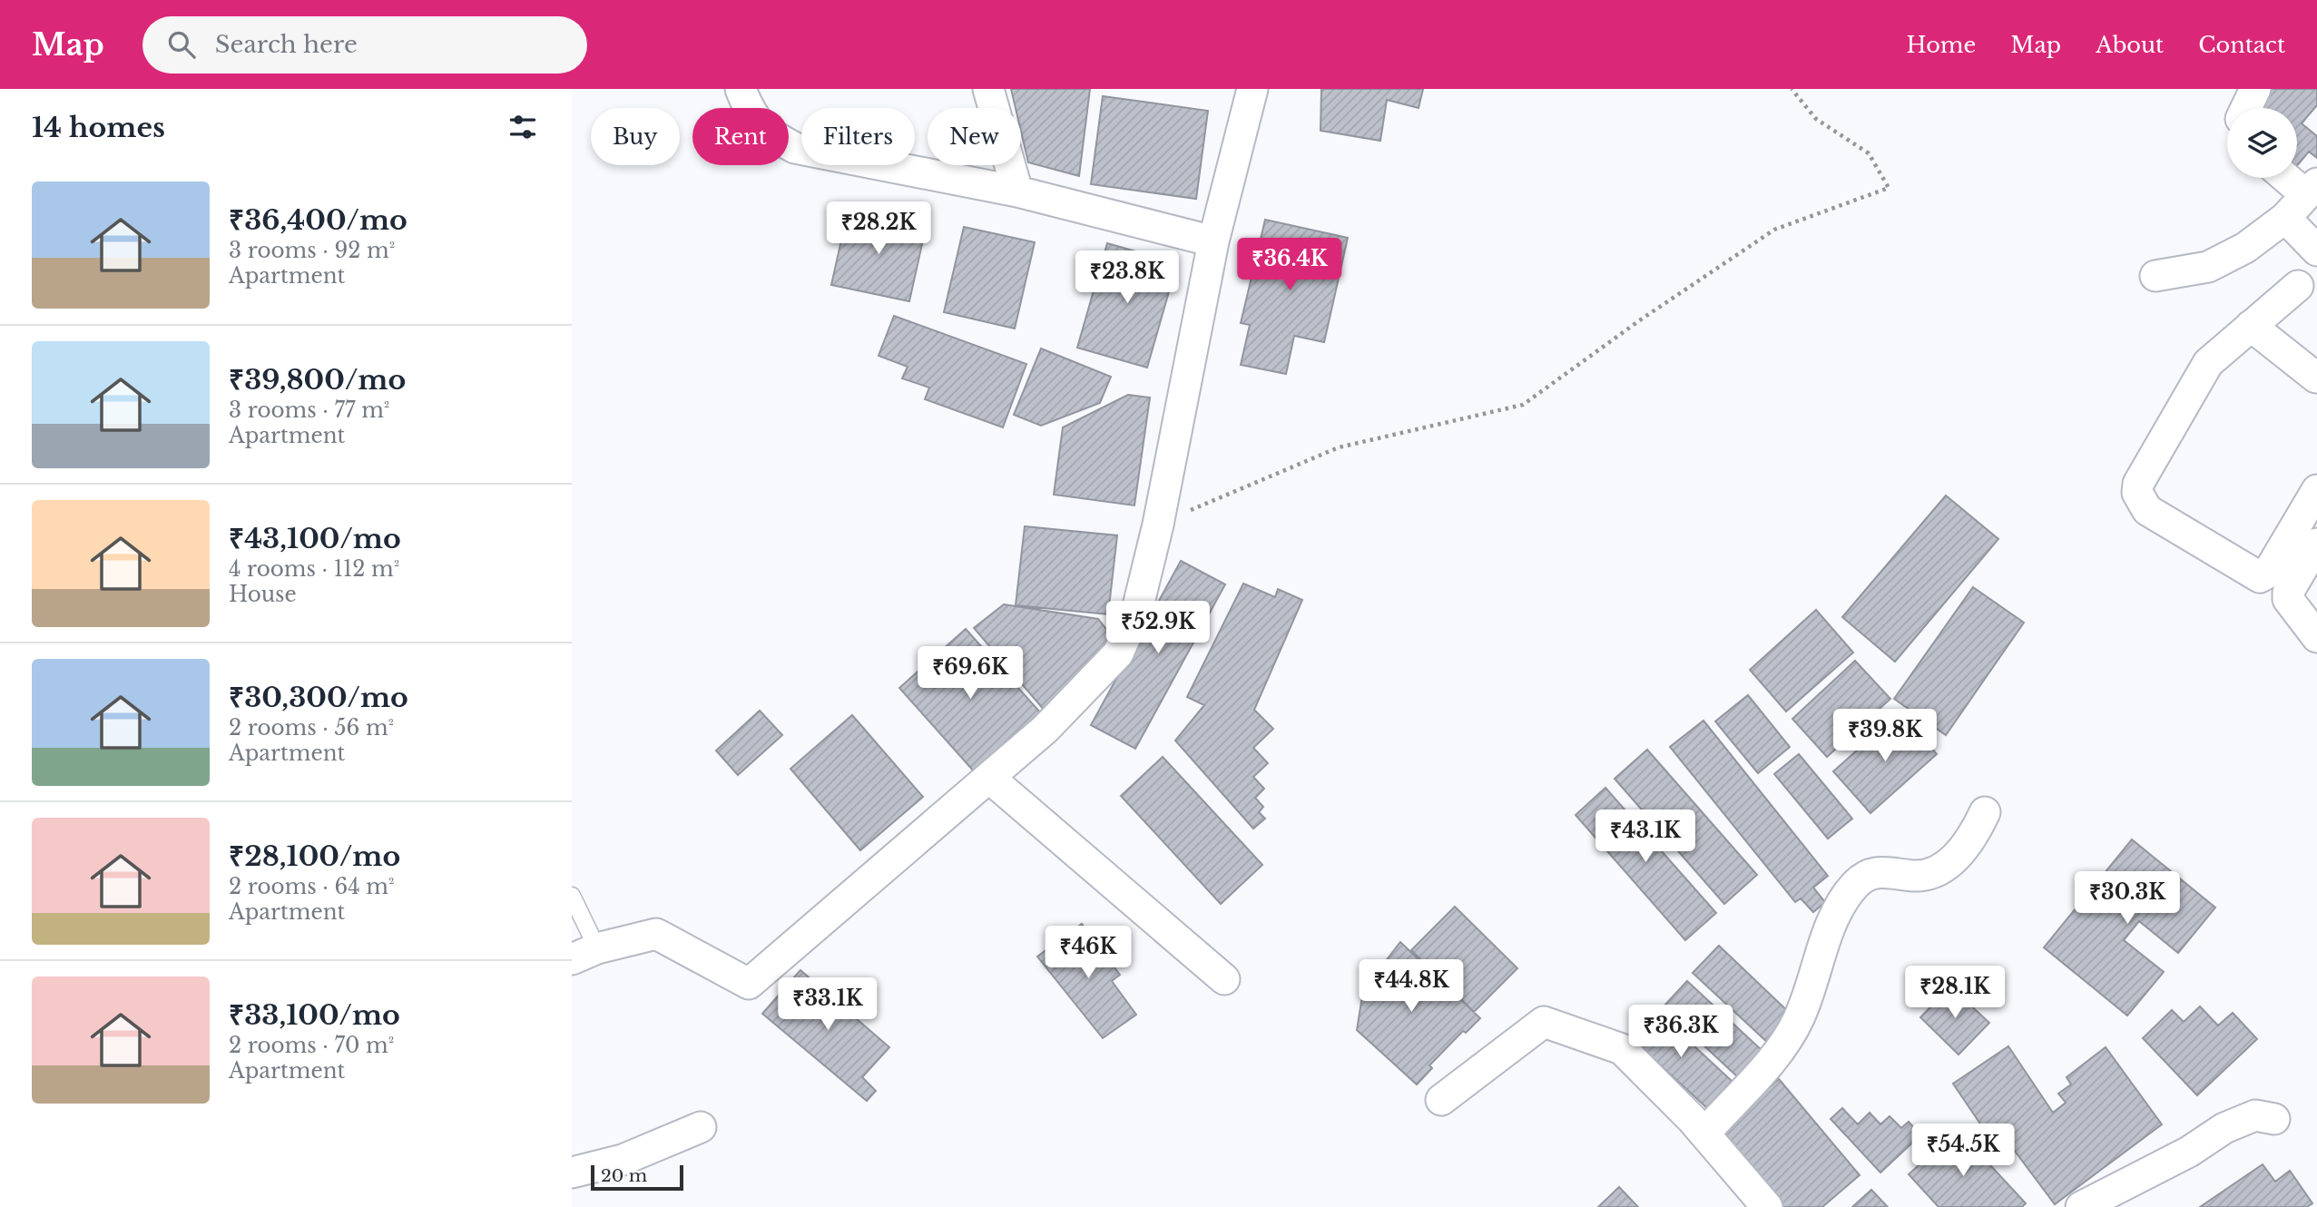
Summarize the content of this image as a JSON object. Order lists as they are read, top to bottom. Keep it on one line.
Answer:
{"scale_bar":"20 m","page":{"header":"Map","search":"Search here","nav":["Home","Map","About","Contact"],"heading":"14 homes","chip":["Buy","Rent","Filters","New"],"list":[{"name":"₹36,400/mo","note":"3 rooms · 92 m² · Apartment"},{"name":"₹39,800/mo","note":"3 rooms · 77 m² · Apartment"},{"name":"₹43,100/mo","note":"4 rooms · 112 m² · House"},{"name":"₹30,300/mo","note":"2 rooms · 56 m² · Apartment"},{"name":"₹28,100/mo","note":"2 rooms · 64 m² · Apartment"},{"name":"₹33,100/mo","note":"2 rooms · 70 m² · Apartment"}],"price":["₹28.2K","₹36.4K","₹23.8K","₹52.9K","₹69.6K","₹39.8K","₹43.1K","₹30.3K","₹46K","₹44.8K","₹28.1K","₹33.1K","₹36.3K","₹54.5K"],"scale":"20 m"}}
